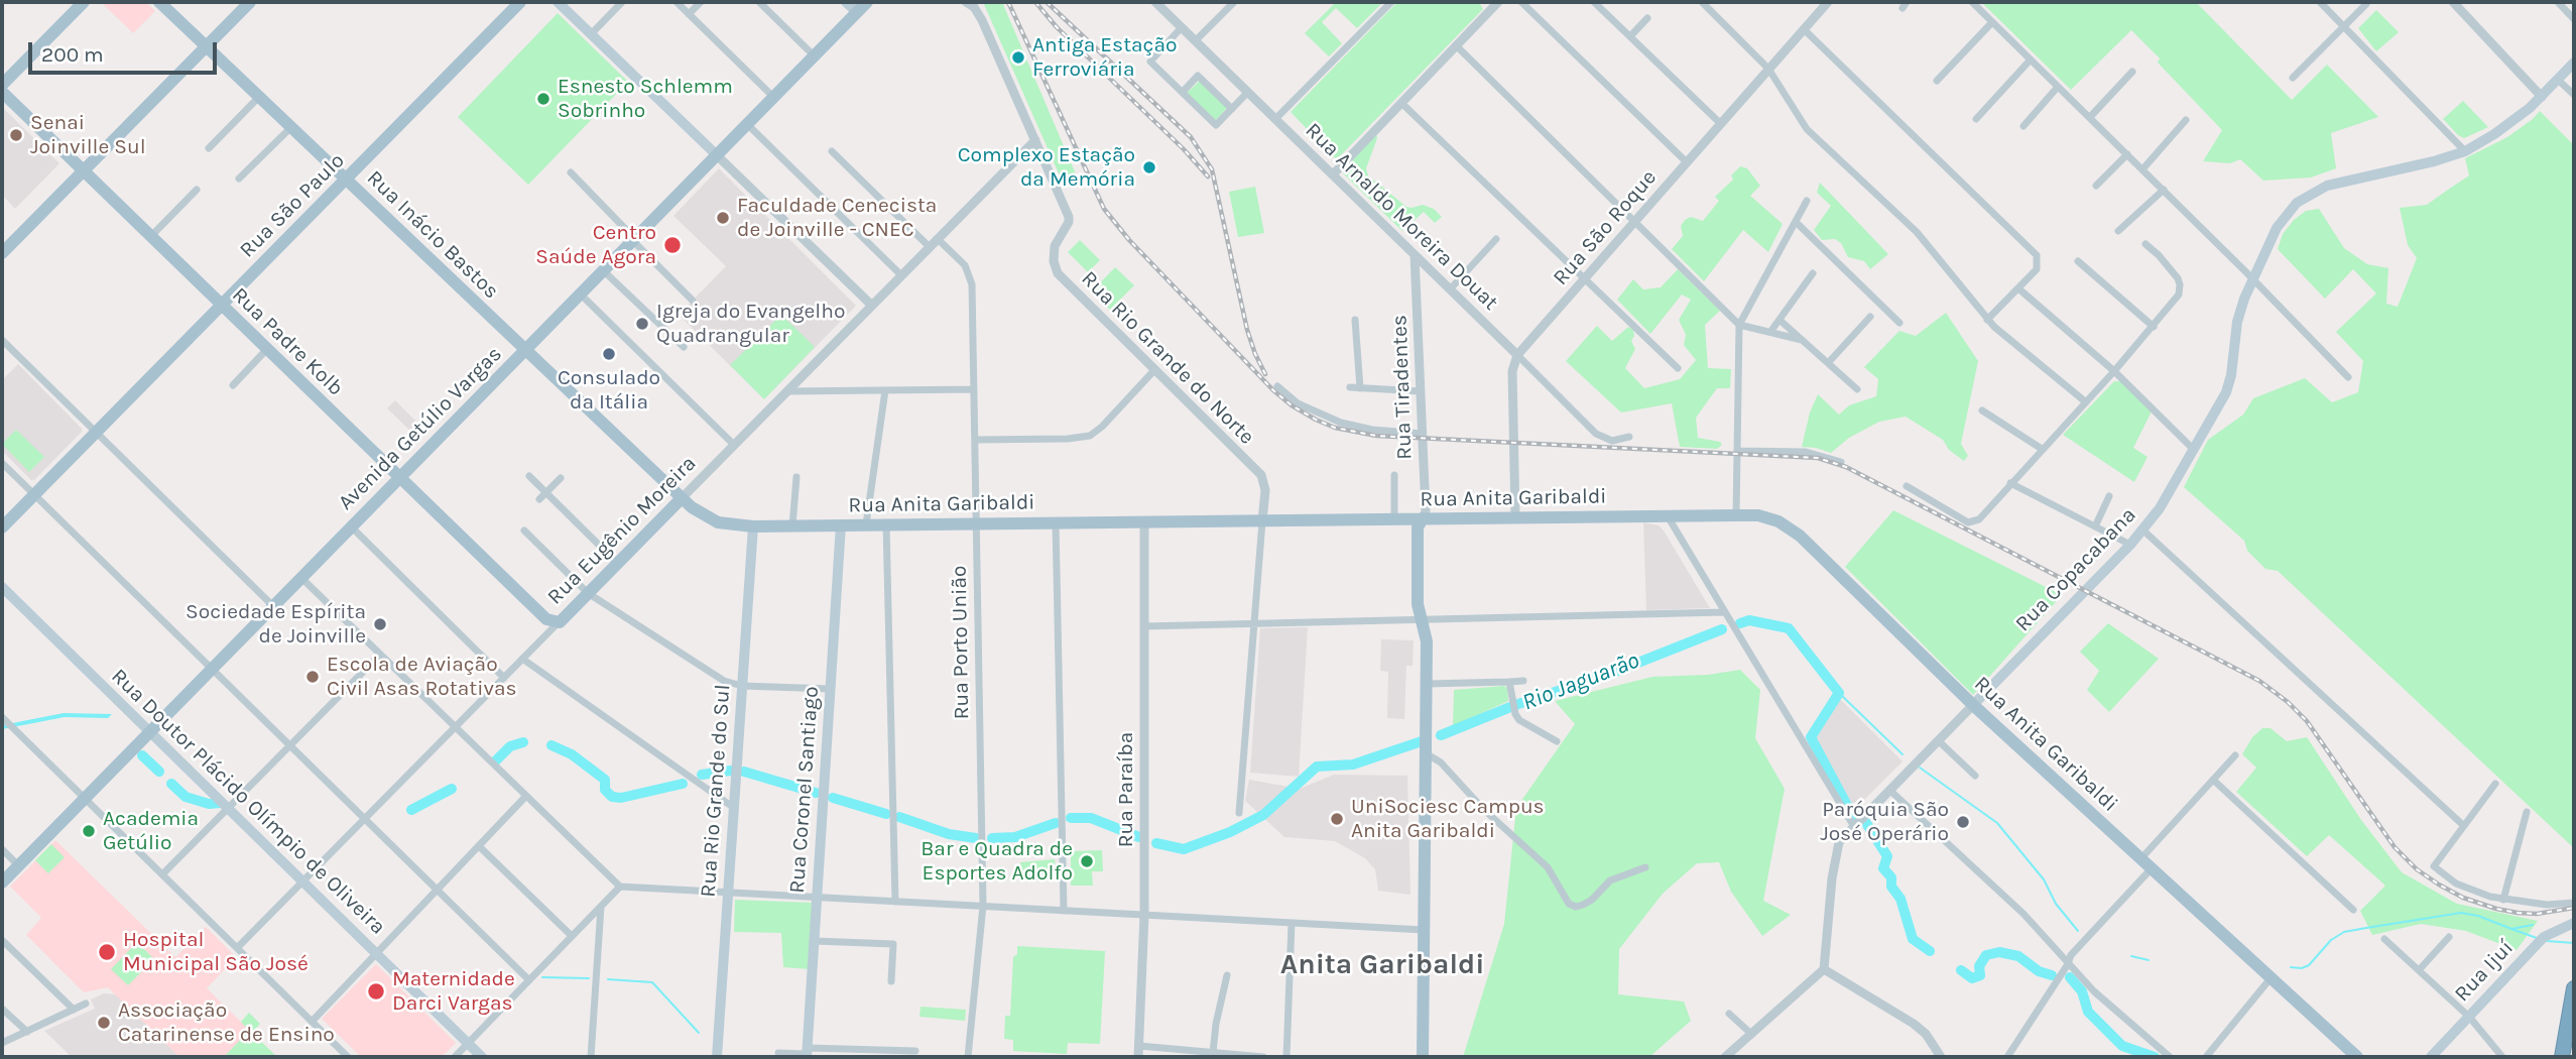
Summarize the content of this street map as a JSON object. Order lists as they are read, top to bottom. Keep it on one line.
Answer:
{"streets":{"main road":["Rua São Paulo","Rua Inácio Bastos","Rua Padre Kolb","Avenida Getúlio Vargas","Rua Anita Garibaldi","Rua Eugênio Moreira","Rua Copacabana","Rua Coronel Santiago","Rua Rio Grande do Sul","Rua Doutor Plácido Olímpio de Oliveira","Rua Ijuí"],"street":["Rua Arnaldo Moreira Douat","Rua São Roque","Rua Rio Grande do Norte","Rua Tiradentes","Rua Porto União","Rua Paraíba"]},"crossings":[["Rua São Paulo","Rua Inácio Bastos"],["Rua São Paulo","Rua Padre Kolb"],["Rua Arnaldo Moreira Douat","Rua São Roque"],["Rua Arnaldo Moreira Douat","Rua Tiradentes"],["Rua São Roque","Rua Anita Garibaldi"],["Rua Inácio Bastos","Avenida Getúlio Vargas"],["Rua Inácio Bastos","Rua Anita Garibaldi"],["Rua Padre Kolb","Avenida Getúlio Vargas"],["Rua Padre Kolb","Rua Eugênio Moreira"],["Rua Rio Grande do Norte","Rua Anita Garibaldi"],["Rua Rio Grande do Norte","Rua Eugênio Moreira"],["Rua Tiradentes","Rua Anita Garibaldi"],["Avenida Getúlio Vargas","Rua Anita Garibaldi"],["Avenida Getúlio Vargas","Rua Doutor Plácido Olímpio de Oliveira"],["Rua Anita Garibaldi","Rua Eugênio Moreira"],["Rua Anita Garibaldi","Rua Copacabana"],["Rua Anita Garibaldi","Rua Porto União"],["Rua Anita Garibaldi","Rua Coronel Santiago"],["Rua Anita Garibaldi","Rua Paraíba"],["Rua Anita Garibaldi","Rua Rio Grande do Sul"],["Rua Eugênio Moreira","Rua Porto União"],["Rua Eugênio Moreira","Rua Doutor Plácido Olímpio de Oliveira"]],"districts":["Anita Garibaldi"],"water":["Rio Jaguarão"],"places":["Antiga Estação Ferroviária","Esnesto Schlemm Sobrinho","Senai Joinville Sul","Complexo Estação da Memória","Faculdade Cenecista de Joinville - CNEC","Centro Saúde Agora","Igreja do Evangelho Quadrangular","Consulado da Itália","Sociedade Espírita de Joinville","Escola de Aviação Civil Asas Rotativas","UniSociesc Campus Anita Garibaldi","Paróquia São José Operário","Academia Getúlio","Bar e Quadra de Esportes Adolfo","Hospital Municipal São José","Maternidade Darci Vargas","Associação Catarinense de Ensino"],"scale_bar":"200 m"}
